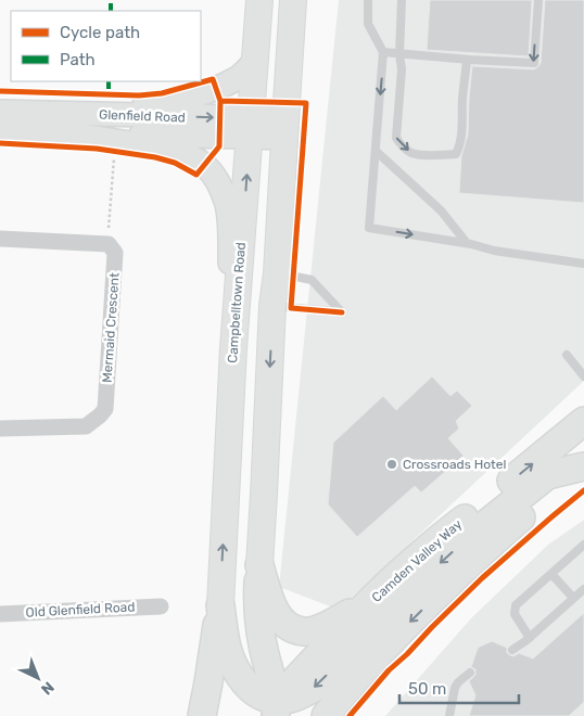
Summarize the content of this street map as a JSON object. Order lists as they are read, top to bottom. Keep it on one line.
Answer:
{"streets":{"highway":["Camden Valley Way"],"main road":["Glenfield Road","Campbelltown Road"],"street":["Mermaid Crescent","Old Glenfield Road"]},"crossings":[["Glenfield Road","Campbelltown Road"]],"places":["Crossroads Hotel"],"legend":["Cycle path","Path"],"scale_bar":"50 m","north":"bottom right"}
